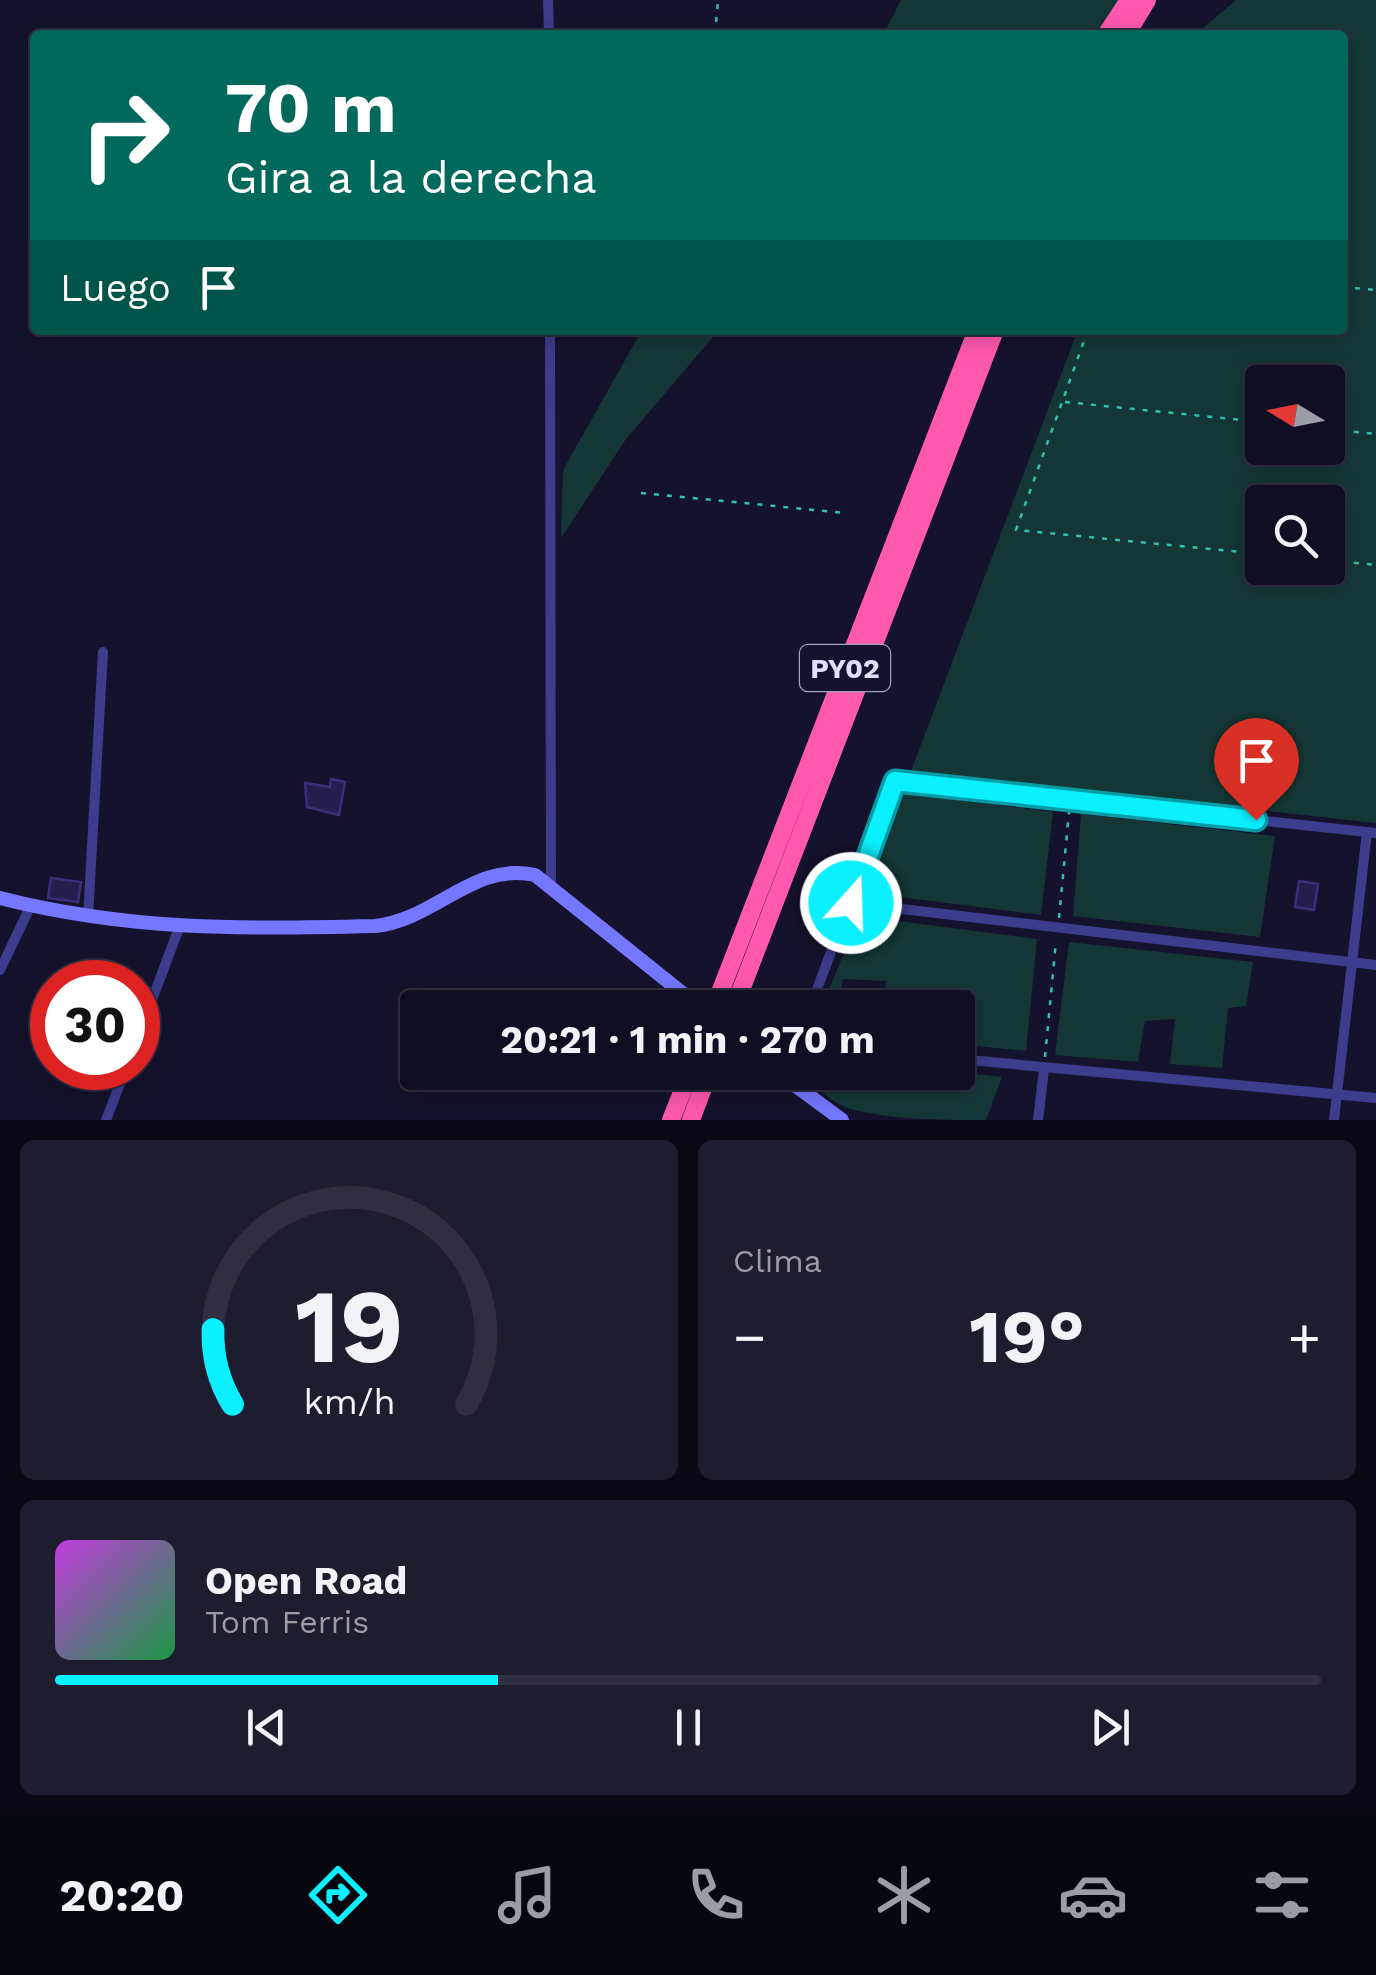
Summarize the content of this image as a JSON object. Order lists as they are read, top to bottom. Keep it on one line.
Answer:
{"streets":{"highway":["PY02"]},"north":"left","page":{"turn":["70 m","Gira a la derecha"],"then":"Luego","limit":"30","trip":"20:21 · 1 min · 270 m","tile":"Clima","heat":["−","19°","+"],"song":["Open Road","Tom Ferris"],"tabs":"20:20","gauge":["19","km/h"]}}
